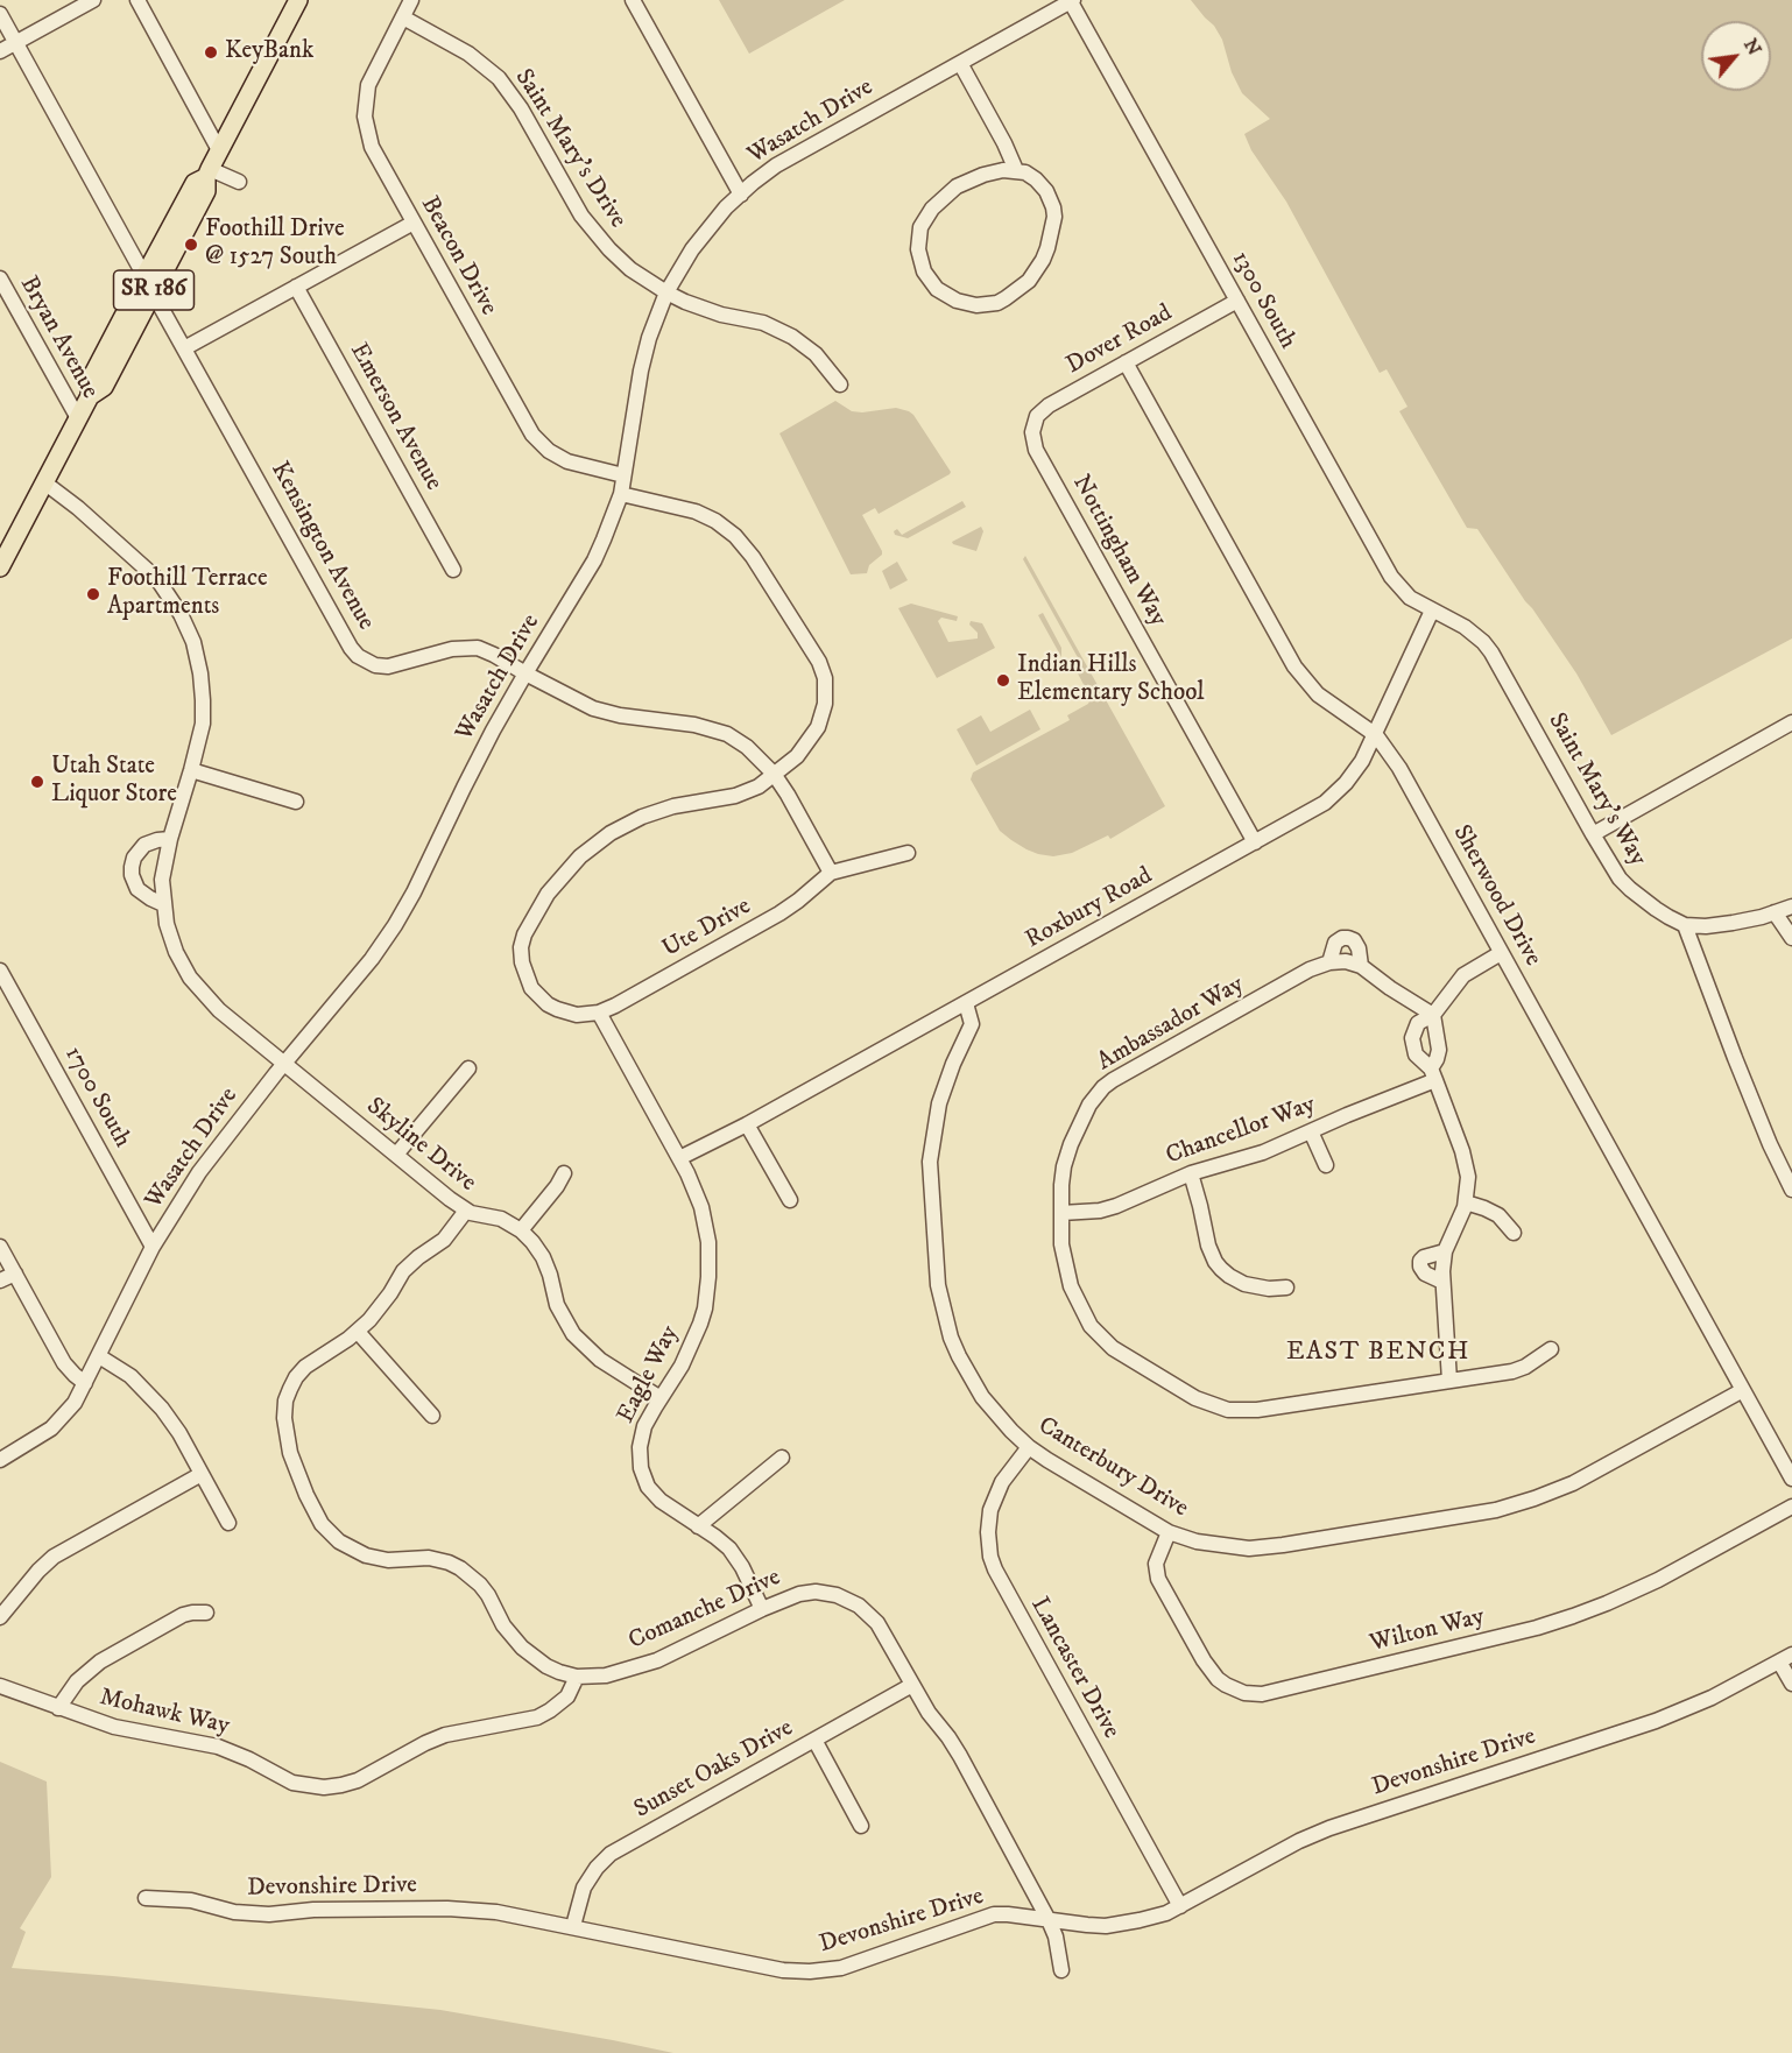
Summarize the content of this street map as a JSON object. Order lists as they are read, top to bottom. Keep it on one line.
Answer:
{"streets":{"main road":["SR 186"],"street":["Wasatch Drive","Saint Mary's Drive","Beacon Drive","1300 South","Bryan Avenue","Dover Road","Emerson Avenue","Kensington Avenue","Nottingham Way","Saint Mary's Way","Sherwood Drive","Roxbury Road","Ute Drive","Ambassador Way","1700 South","Chancellor Way","Skyline Drive","Eagle Way","Canterbury Drive","Comanche Drive","Wilton Way","Lancaster Drive","Mohawk Way","Devonshire Drive","Sunset Oaks Drive"]},"crossings":[["Wasatch Drive","Saint Mary's Drive"],["Wasatch Drive","Beacon Drive"],["Wasatch Drive","1300 South"],["Wasatch Drive","Kensington Avenue"],["Wasatch Drive","1700 South"],["Wasatch Drive","Skyline Drive"],["Saint Mary's Drive","Beacon Drive"],["SR 186","Bryan Avenue"],["SR 186","Kensington Avenue"],["SR 186","Skyline Drive"],["1300 South","Dover Road"],["1300 South","Saint Mary's Way"],["1300 South","Roxbury Road"],["Dover Road","Nottingham Way"],["Dover Road","Sherwood Drive"],["Kensington Avenue","Ute Drive"],["Nottingham Way","Roxbury Road"],["Saint Mary's Way","Roxbury Road"],["Sherwood Drive","Roxbury Road"],["Sherwood Drive","Canterbury Drive"],["Roxbury Road","Eagle Way"],["Roxbury Road","Canterbury Drive"],["Ute Drive","Eagle Way"],["Ambassador Way","Chancellor Way"],["Skyline Drive","Eagle Way"],["Skyline Drive","Comanche Drive"],["Eagle Way","Comanche Drive"],["Canterbury Drive","Wilton Way"],["Canterbury Drive","Lancaster Drive"],["Comanche Drive","Mohawk Way"],["Comanche Drive","Devonshire Drive"],["Comanche Drive","Sunset Oaks Drive"],["Lancaster Drive","Devonshire Drive"],["Devonshire Drive","Sunset Oaks Drive"]],"districts":["EAST BENCH"],"places":["KeyBank","Foothill Drive @ 1527 South","Foothill Terrace Apartments","Indian Hills Elementary School","Utah State Liquor Store"],"north":"top right"}
